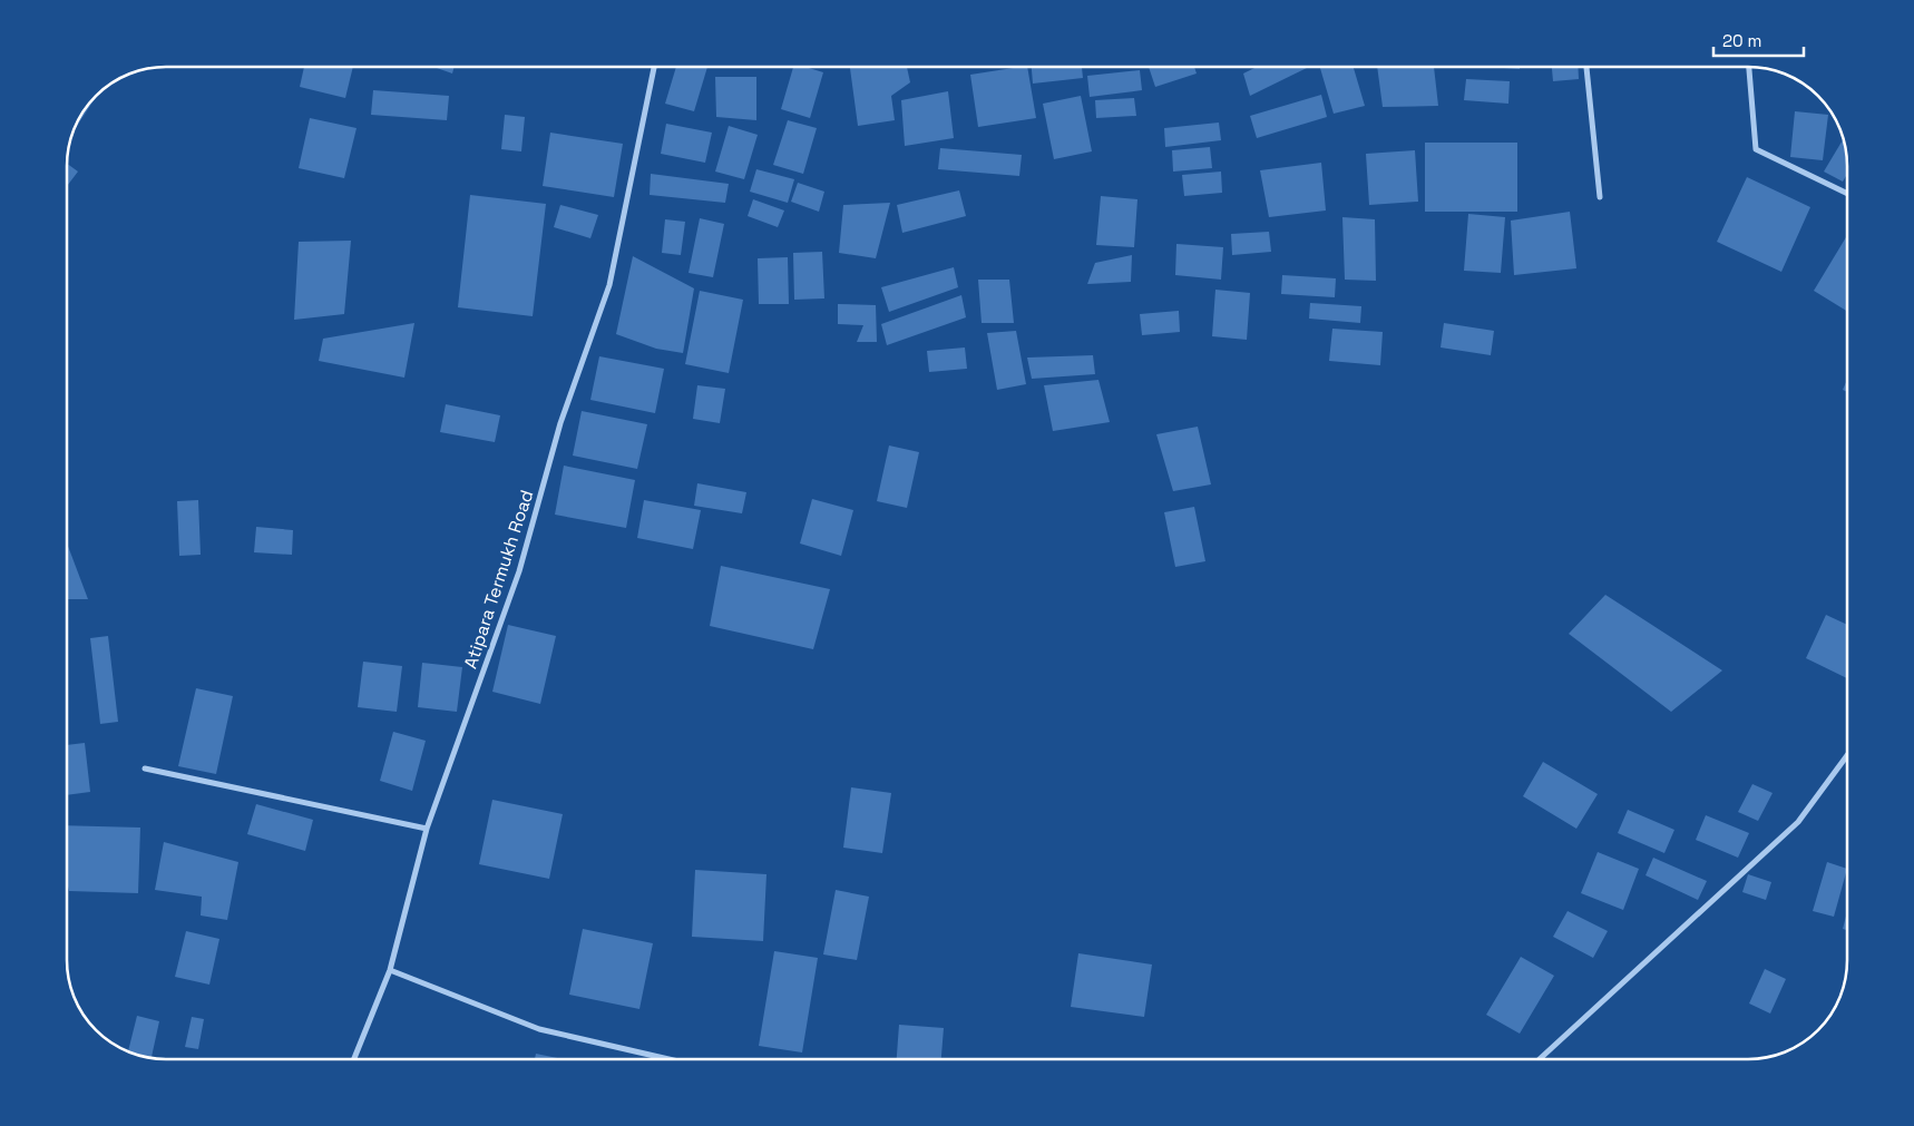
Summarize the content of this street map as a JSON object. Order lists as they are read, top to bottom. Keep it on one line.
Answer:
{"streets":{"street":["Atipara Termukh Road"]},"scale_bar":"20 m"}
